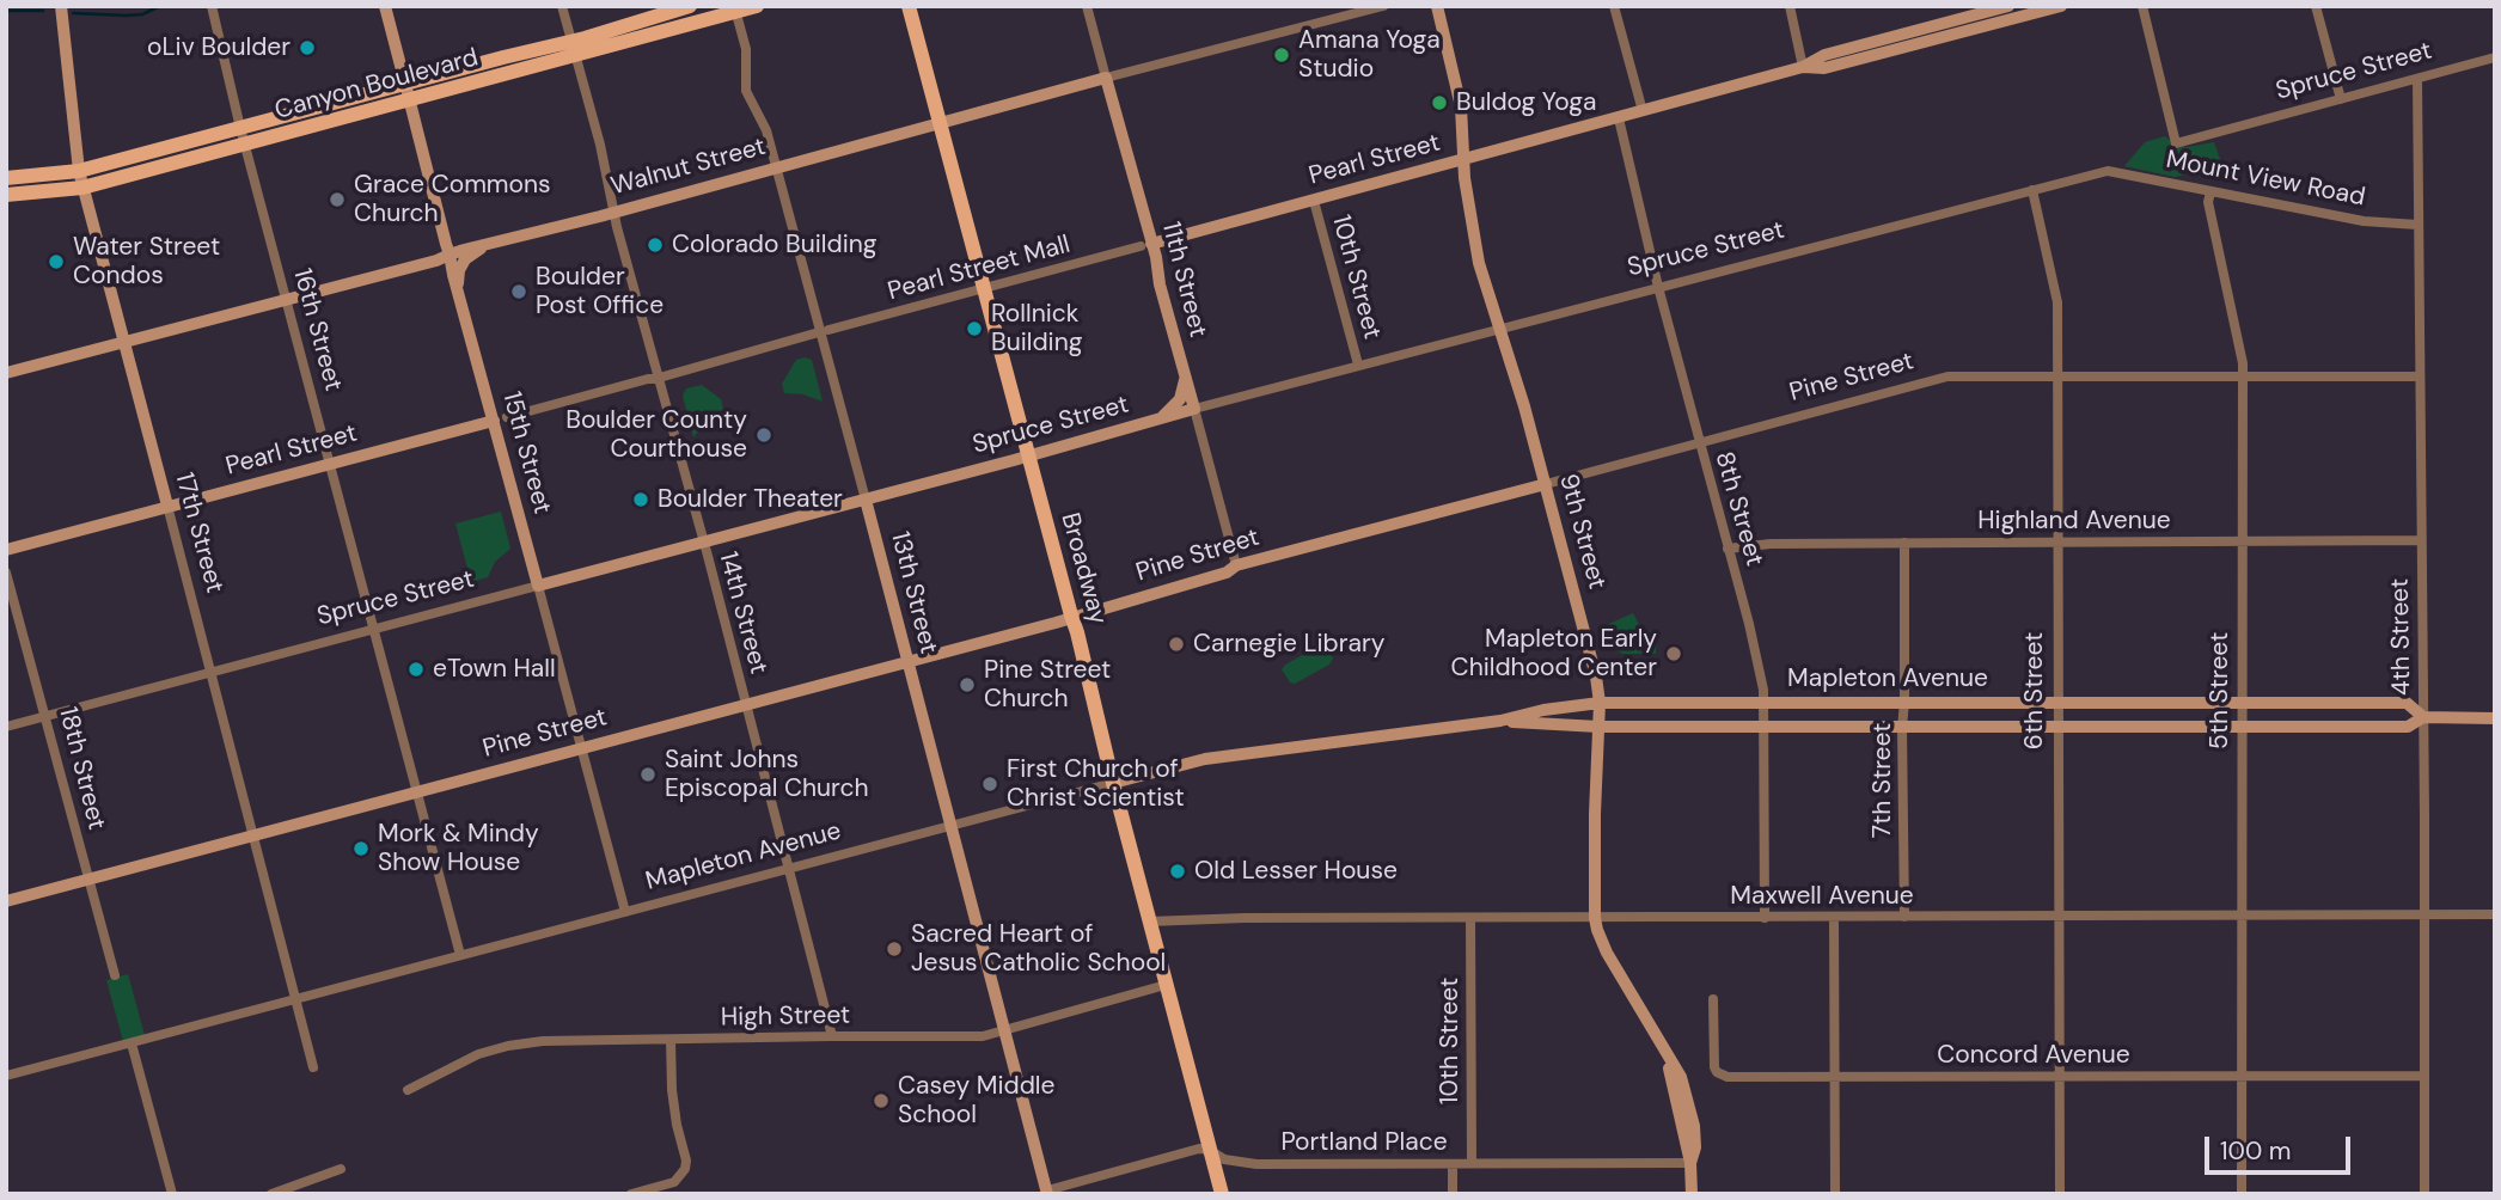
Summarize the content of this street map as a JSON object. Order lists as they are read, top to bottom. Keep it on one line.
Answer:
{"streets":{"main road":["Canyon Boulevard","Broadway"],"street":["Spruce Street","Pearl Street","Walnut Street","Mount View Road","Pearl Street Mall","10th Street","11th Street","16th Street","Pine Street","15th Street","8th Street","Highland Avenue","9th Street","17th Street","13th Street","14th Street","4th Street","Mapleton Avenue","6th Street","5th Street","18th Street","7th Street","Maxwell Avenue","High Street","Concord Avenue","Portland Place"]},"crossings":[["Spruce Street","Mount View Road"],["Spruce Street","10th Street"],["Spruce Street","11th Street"],["Spruce Street","16th Street"],["Spruce Street","15th Street"],["Spruce Street","8th Street"],["Spruce Street","9th Street"],["Spruce Street","17th Street"],["Spruce Street","Broadway"],["Spruce Street","13th Street"],["Spruce Street","14th Street"],["Spruce Street","4th Street"],["Spruce Street","6th Street"],["Spruce Street","18th Street"],["Canyon Boulevard","16th Street"],["Canyon Boulevard","15th Street"],["Canyon Boulevard","17th Street"],["Canyon Boulevard","13th Street"],["Canyon Boulevard","14th Street"],["Pearl Street","Pearl Street Mall"],["Pearl Street","10th Street"],["Pearl Street","11th Street"],["Pearl Street","16th Street"],["Pearl Street","15th Street"],["Pearl Street","8th Street"],["Pearl Street","9th Street"],["Pearl Street","17th Street"],["Walnut Street","11th Street"],["Walnut Street","16th Street"],["Walnut Street","15th Street"],["Walnut Street","17th Street"],["Walnut Street","Broadway"],["Walnut Street","13th Street"],["Walnut Street","14th Street"],["Mount View Road","4th Street"],["Mount View Road","5th Street"],["Pearl Street Mall","11th Street"],["Pearl Street Mall","15th Street"],["Pearl Street Mall","Broadway"],["10th Street","Maxwell Avenue"],["10th Street","Portland Place"],["11th Street","Pine Street"],["16th Street","Pine Street"],["16th Street","Mapleton Avenue"],["Pine Street","15th Street"],["Pine Street","8th Street"],["Pine Street","9th Street"],["Pine Street","17th Street"],["Pine Street","Broadway"],["Pine Street","13th Street"],["Pine Street","14th Street"],["Pine Street","4th Street"],["Pine Street","6th Street"],["Pine Street","5th Street"],["Pine Street","18th Street"],["15th Street","Mapleton Avenue"],["8th Street","Highland Avenue"],["8th Street","Mapleton Avenue"],["8th Street","Maxwell Avenue"],["Highland Avenue","4th Street"],["Highland Avenue","6th Street"],["Highland Avenue","5th Street"],["Highland Avenue","7th Street"],["9th Street","Mapleton Avenue"],["9th Street","Maxwell Avenue"],["9th Street","Portland Place"],["17th Street","Mapleton Avenue"],["Broadway","Mapleton Avenue"],["Broadway","Maxwell Avenue"],["Broadway","High Street"],["Broadway","Portland Place"],["13th Street","Mapleton Avenue"],["13th Street","High Street"],["13th Street","Portland Place"],["14th Street","Mapleton Avenue"],["14th Street","High Street"],["4th Street","Mapleton Avenue"],["4th Street","Maxwell Avenue"],["4th Street","Concord Avenue"],["Mapleton Avenue","6th Street"],["Mapleton Avenue","5th Street"],["Mapleton Avenue","7th Street"],["6th Street","Maxwell Avenue"],["6th Street","Concord Avenue"],["5th Street","Maxwell Avenue"],["5th Street","Concord Avenue"],["7th Street","Maxwell Avenue"]],"places":["oLiv Boulder","Amana Yoga Studio","Buldog Yoga","Grace Commons Church","Colorado Building","Water Street Condos","Boulder Post Office","Rollnick Building","Boulder County Courthouse","Boulder Theater","Carnegie Library","Mapleton Early Childhood Center","eTown Hall","Pine Street Church","Saint Johns Episcopal Church","First Church of Christ Scientist","Mork & Mindy Show House","Old Lesser House","Sacred Heart of Jesus Catholic School","Casey Middle School"],"scale_bar":"100 m"}
